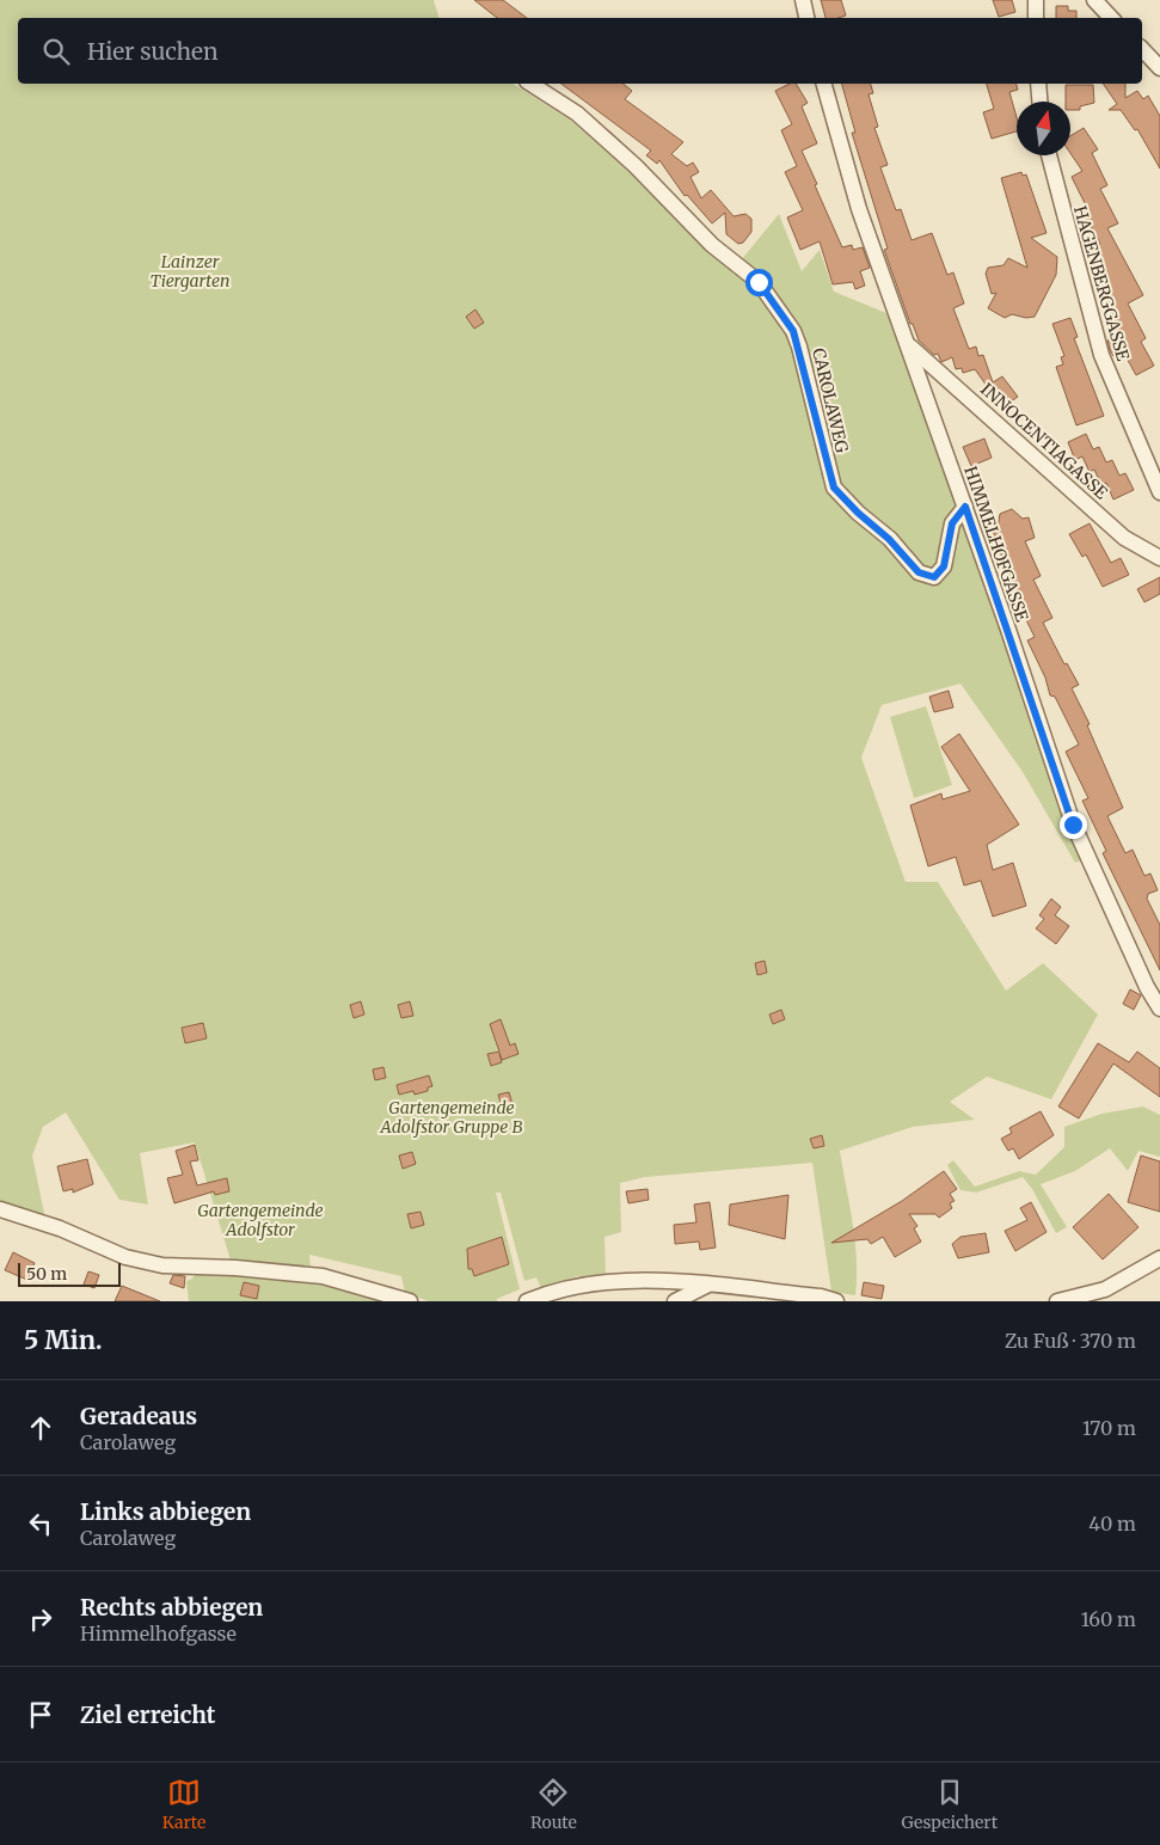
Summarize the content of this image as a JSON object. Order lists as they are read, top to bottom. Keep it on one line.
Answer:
{"streets":{"street":["HAGENBERGGASSE","CAROLAWEG","INNOCENTIAGASSE","HIMMELHOFGASSE"]},"crossings":[["CAROLAWEG","HIMMELHOFGASSE"],["INNOCENTIAGASSE","HIMMELHOFGASSE"]],"parks":["Lainzer Tiergarten","Gartengemeinde Adolfstor Gruppe B","Gartengemeinde Adolfstor"],"scale_bar":"50 m","north":"top","page":{"search":"Hier suchen","scale":"50 m","heading":["5 Min.","Zu Fuß · 370 m"],"list":[["Geradeaus","Carolaweg","170 m"],["Links abbiegen","Carolaweg","40 m"],["Rechts abbiegen","Himmelhofgasse","160 m"],"Ziel erreicht"],"nav":["Karte","Route","Gespeichert"]}}
